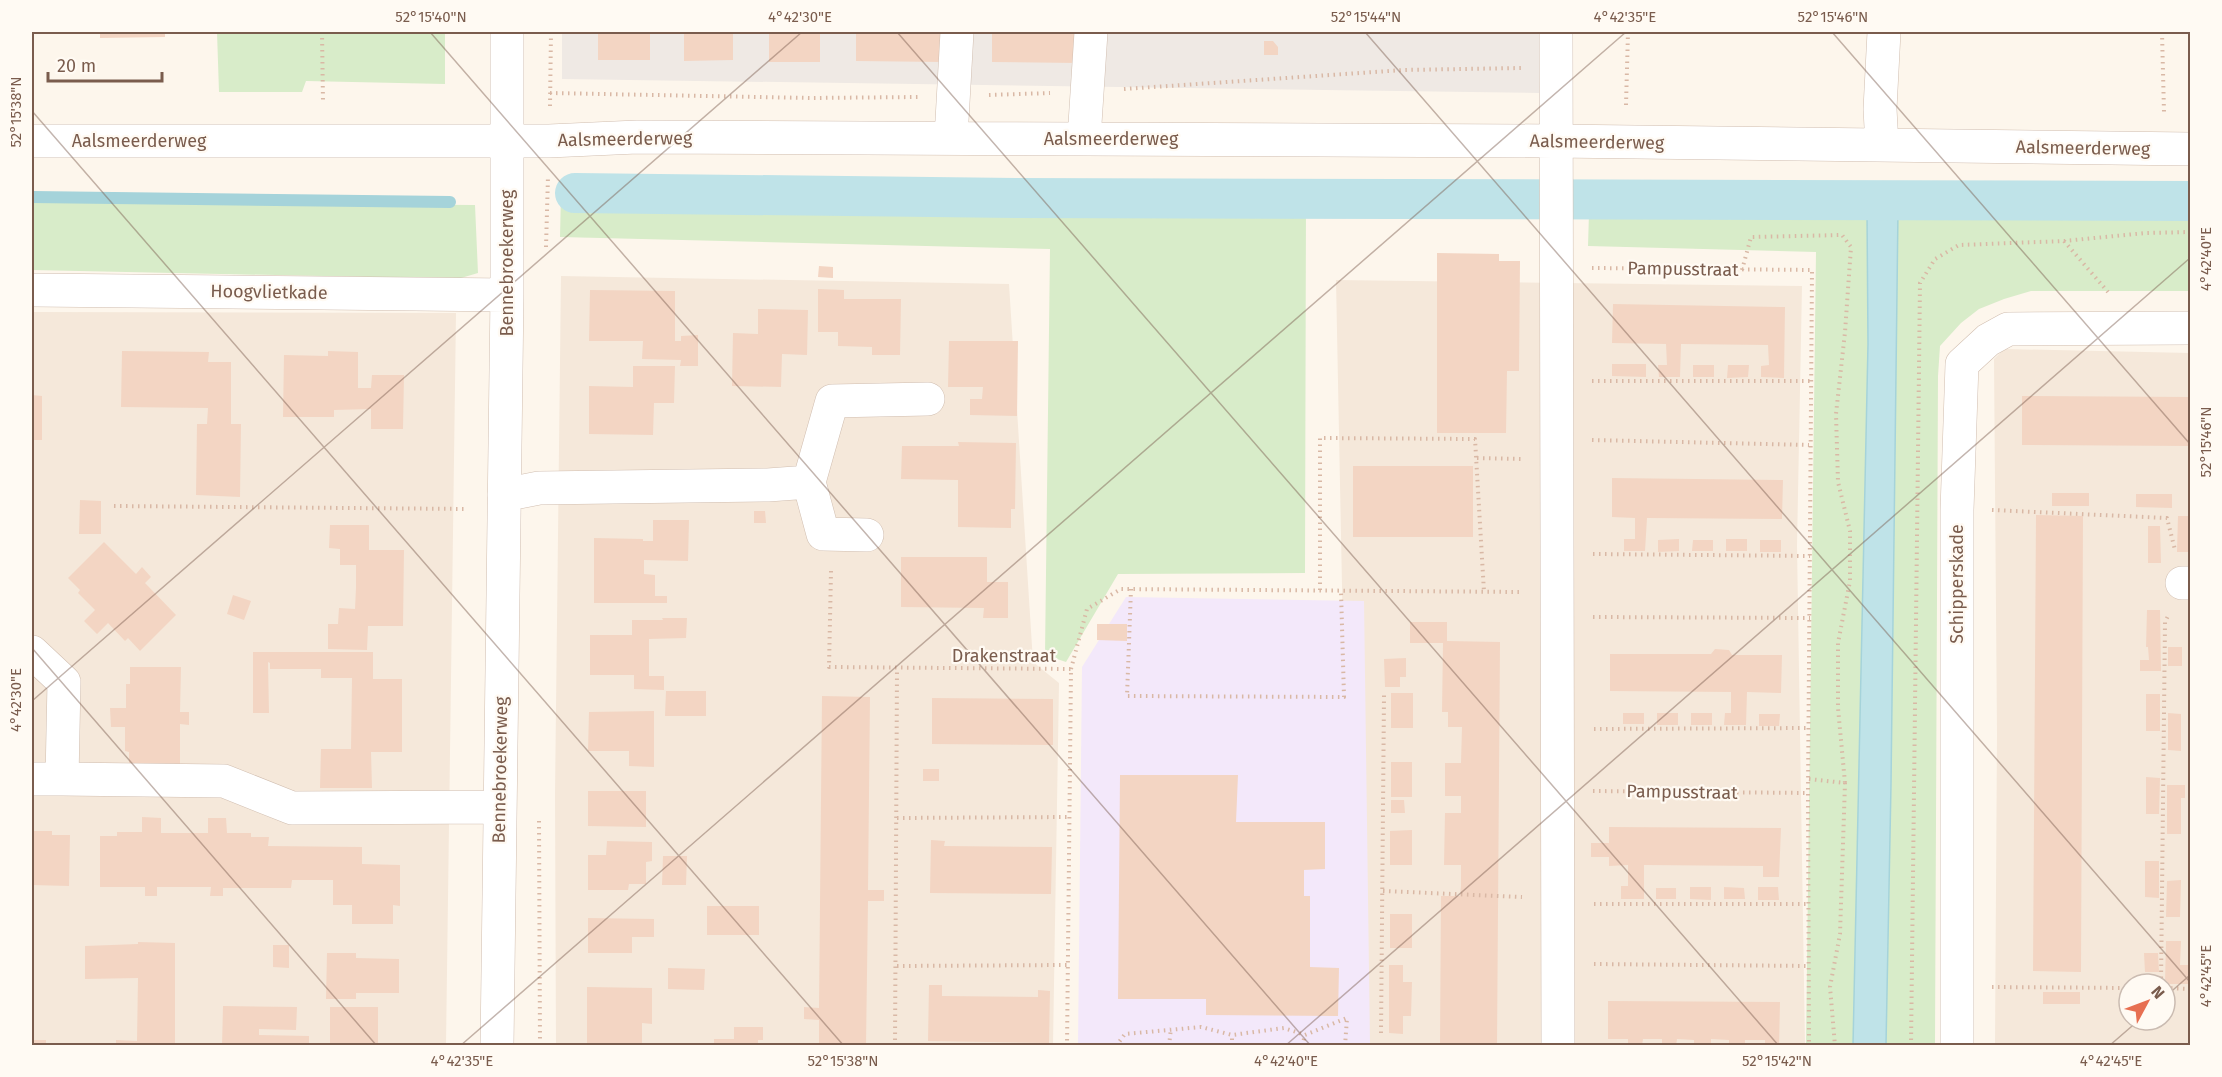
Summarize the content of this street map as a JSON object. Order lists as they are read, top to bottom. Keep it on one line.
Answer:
{"streets":{"street":["Aalsmeerderweg","Bennebroekerweg","Hoogvlietkade","Schipperskade"],"path":["Pampusstraat","Drakenstraat"]},"crossings":[["Aalsmeerderweg","Bennebroekerweg"],["Bennebroekerweg","Hoogvlietkade"]],"scale_bar":"20 m","north":"top right","coordinates":["52°15'40\"N","4°42'30\"E","52°15'44\"N","4°42'35\"E","52°15'46\"N","52°15'38\"N","4°42'40\"E","4°42'45\"E","52°15'42\"N"]}
